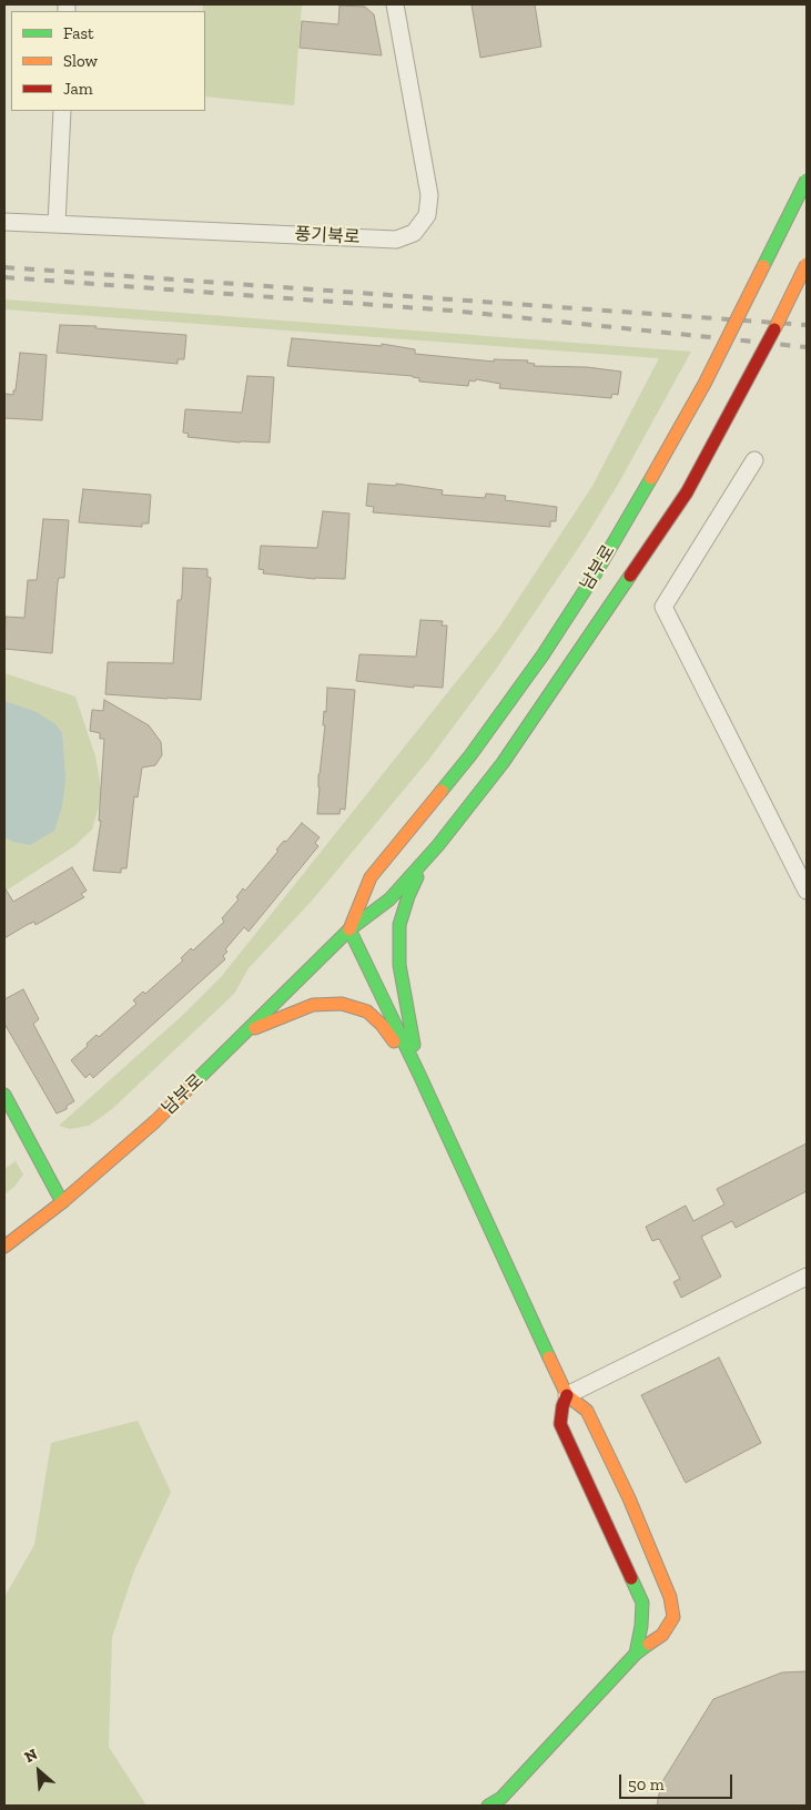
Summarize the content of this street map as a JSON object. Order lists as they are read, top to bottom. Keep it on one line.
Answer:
{"streets":{"main road":["남부로"],"street":["풍기북로"]},"legend":["Fast","Slow","Jam"],"scale_bar":"50 m","north":"top left"}
